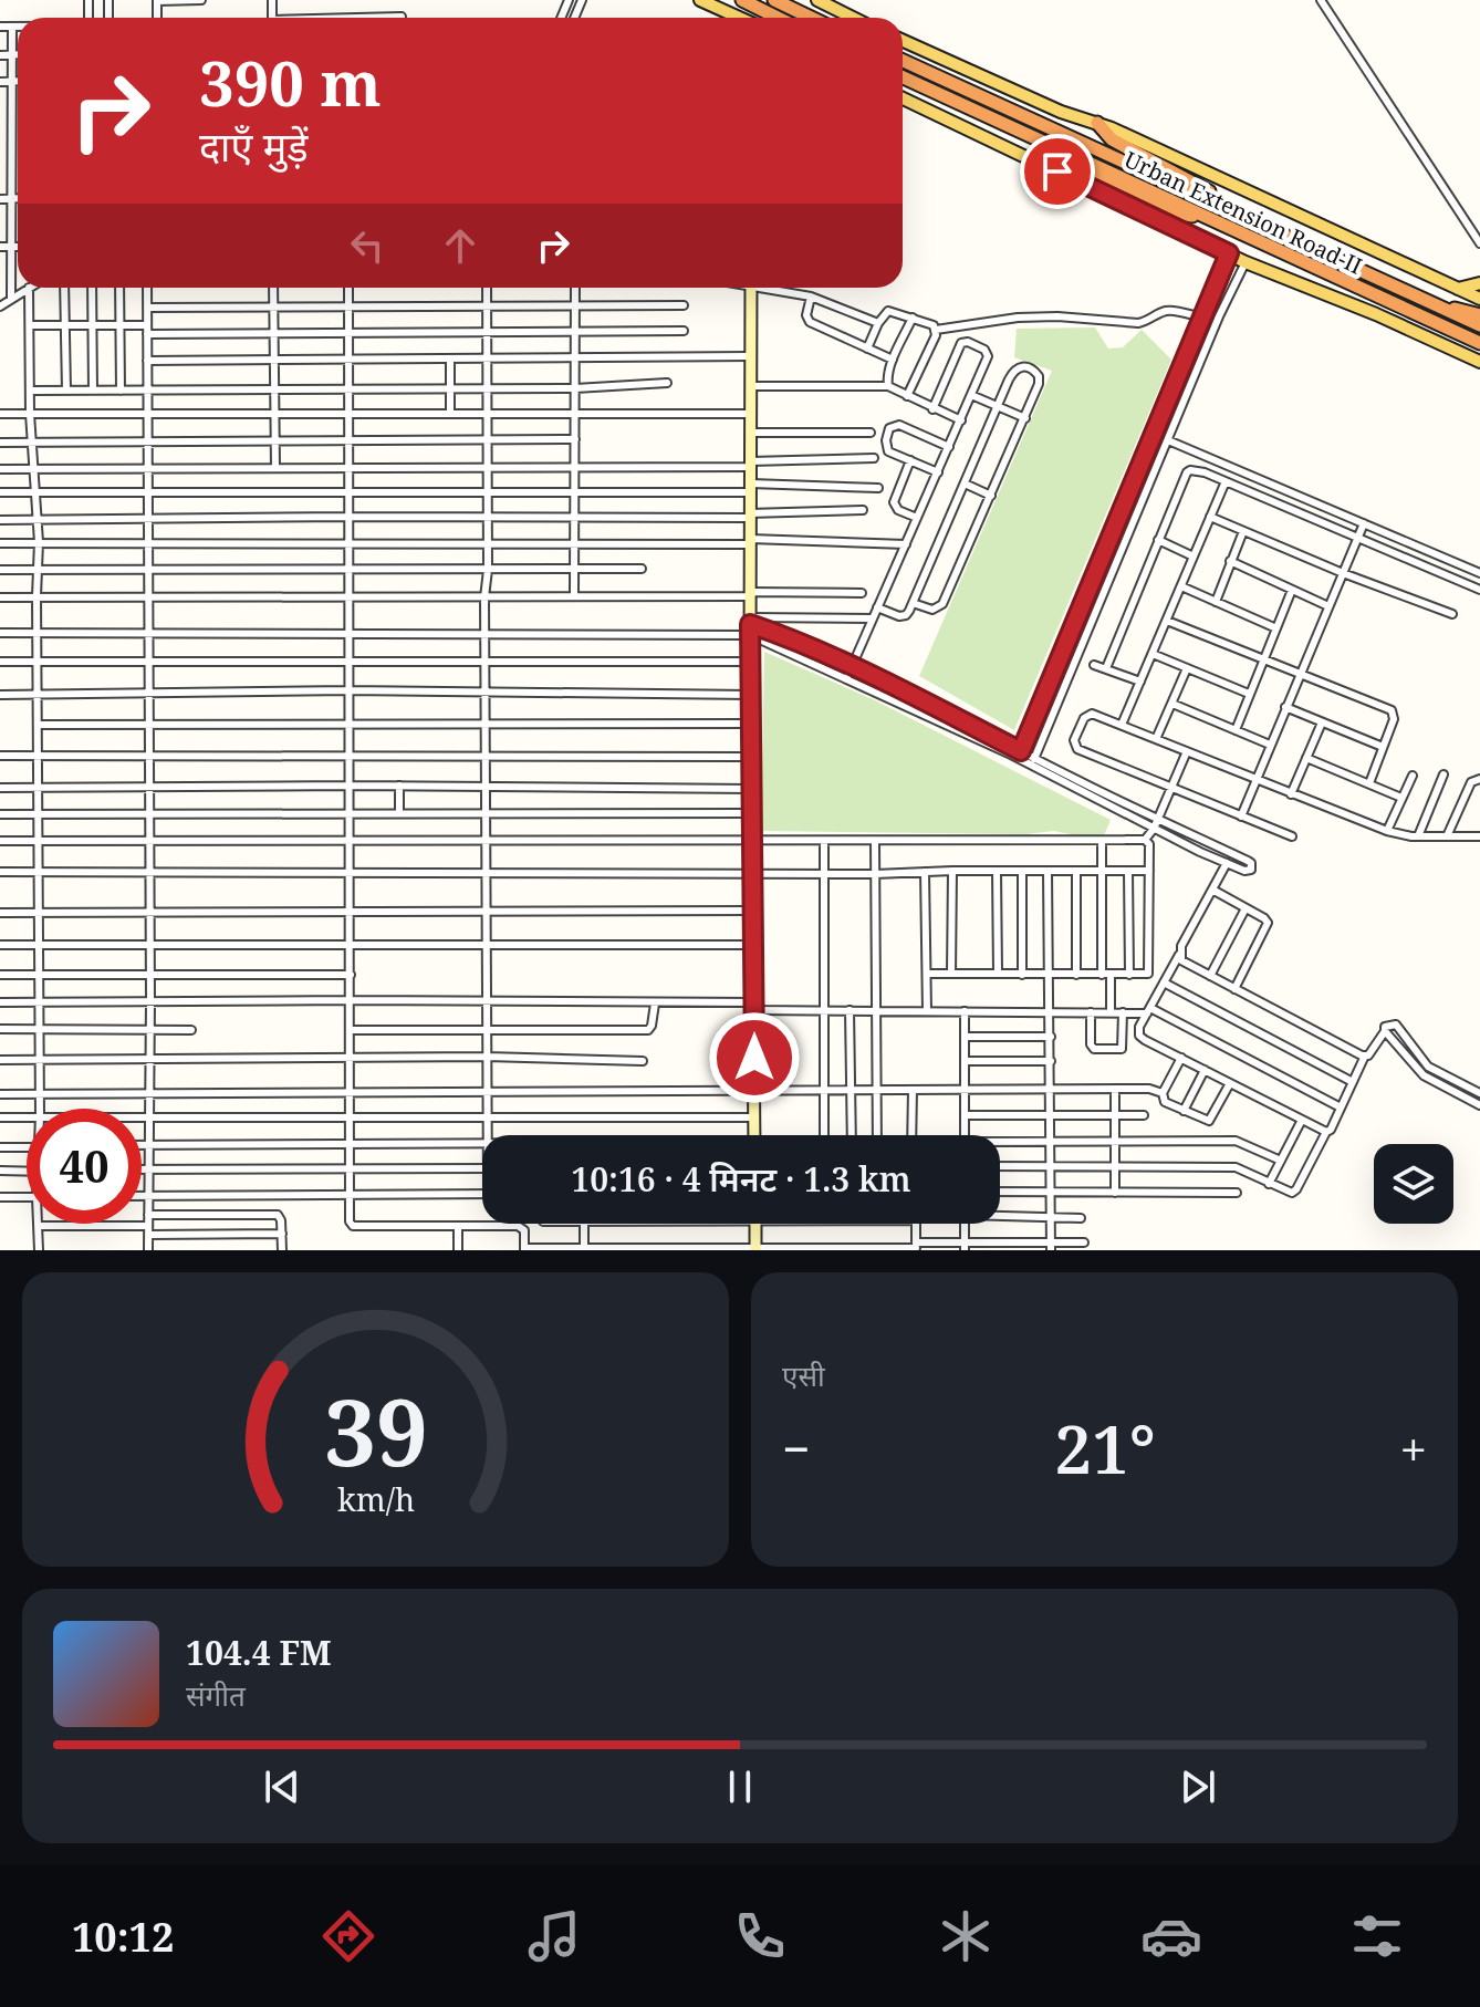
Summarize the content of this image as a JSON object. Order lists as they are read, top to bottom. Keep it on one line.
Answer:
{"streets":{"highway":["Urban Extension Road-II"]},"page":{"turn":["390 m","दाएँ मुड़ें"],"limit":"40","trip":"10:16 · 4 मिनट · 1.3 km","tile":"एसी","heat":["−","21°","+"],"song":["104.4 FM","संगीत"],"tabs":"10:12","gauge":["39","km/h"]}}
